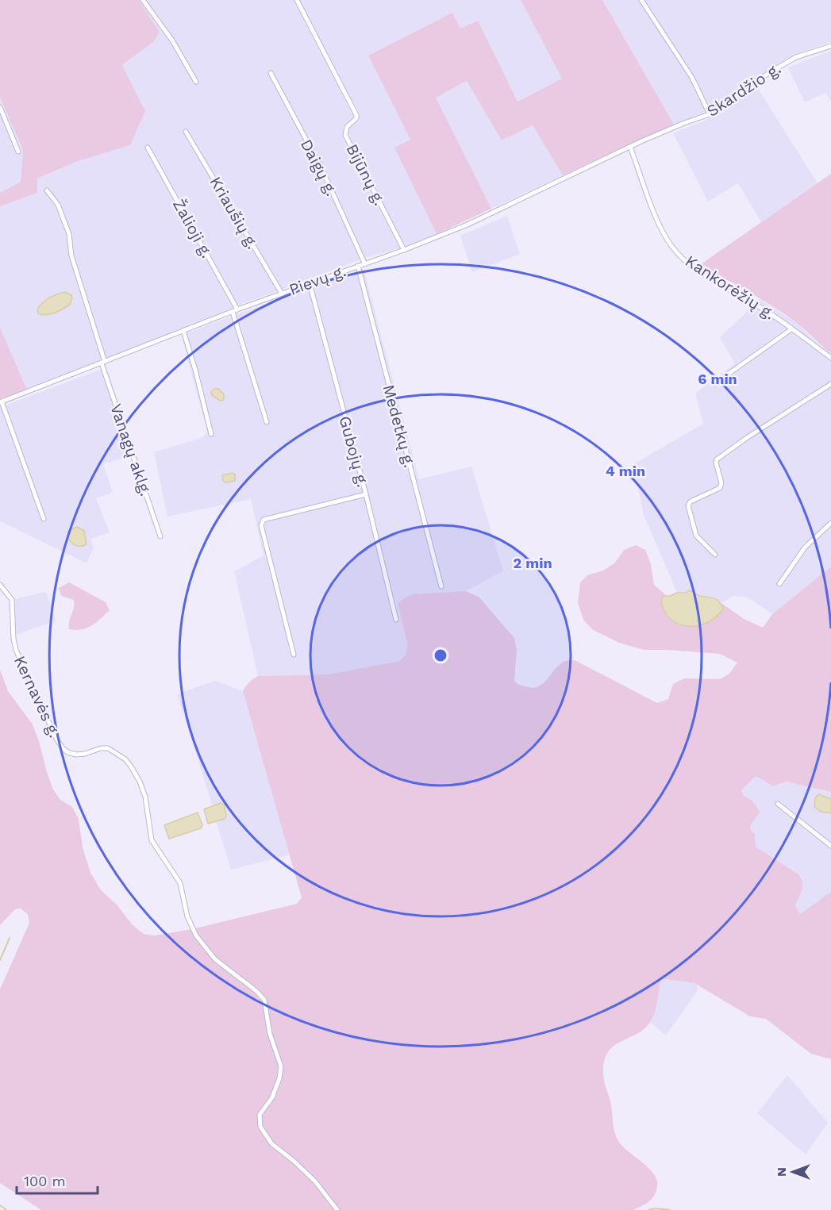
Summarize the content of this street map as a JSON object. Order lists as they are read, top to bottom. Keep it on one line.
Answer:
{"streets":{"street":["Skardžio g.","Daigų g.","Bijūnų g.","Kriaušių g.","Žalioji g.","Pievų g.","Kankorėžių g.","Medetkų g.","Vanagų aklg.","Gubojų g.","Kernavės g."]},"crossings":[["Skardžio g.","Pievų g."],["Skardžio g.","Kankorėžių g."],["Daigų g.","Pievų g."],["Bijūnų g.","Pievų g."],["Kriaušių g.","Pievų g."],["Žalioji g.","Pievų g."],["Pievų g.","Kankorėžių g."],["Pievų g.","Medetkų g."],["Pievų g.","Vanagų aklg."],["Pievų g.","Gubojų g."]],"scale_bar":"100 m","north":"left","rings":["6 min","4 min","2 min"]}
